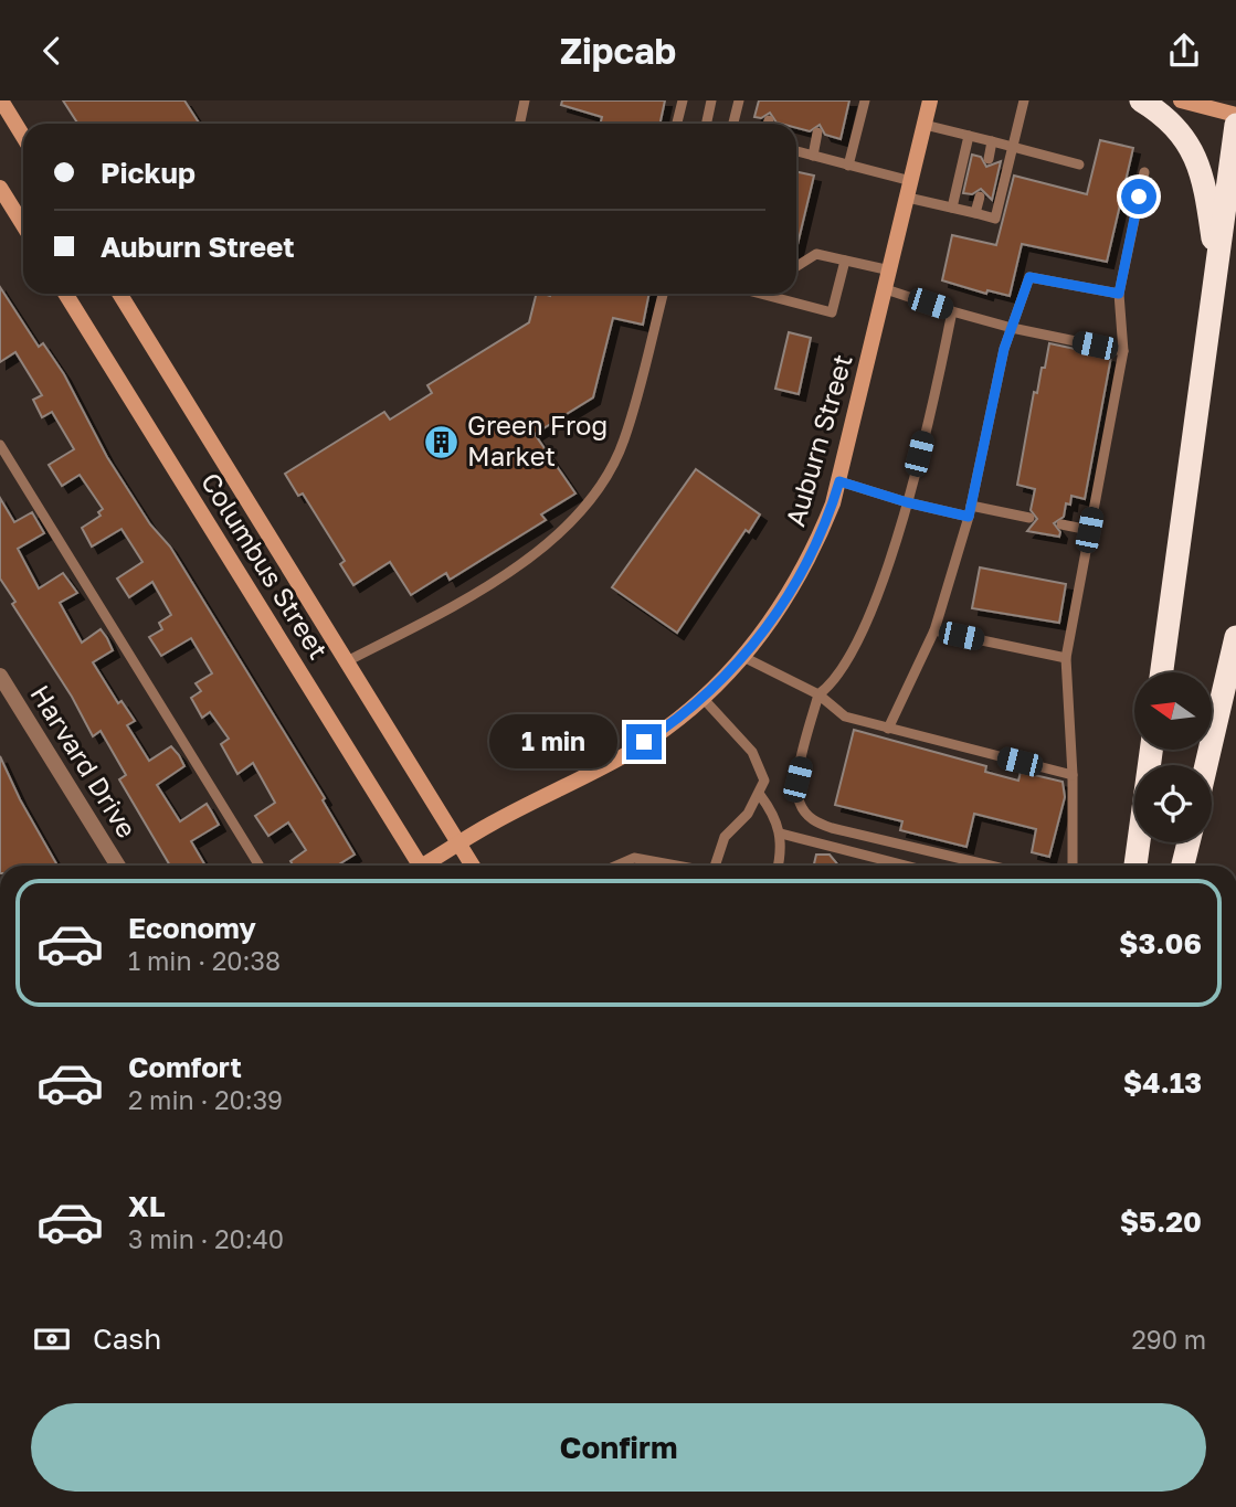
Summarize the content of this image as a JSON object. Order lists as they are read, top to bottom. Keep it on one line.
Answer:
{"streets":{"main road":["Auburn Street","Columbus Street"],"street":["Harvard Drive"]},"crossings":[["Auburn Street","Columbus Street"]],"places":{"building":["Green Frog Market"]},"north":"left","page":{"header":"Zipcab","banner":["Pickup","Auburn Street"],"bubble":"1 min","list":[{"name":"Economy","note":"1 min · 20:38","value":"$3.06"},{"name":"Comfort","note":"2 min · 20:39","value":"$4.13"},{"name":"XL","note":"3 min · 20:40","value":"$5.20"}],"pay":["Cash","290 m"],"buttons":"Confirm"}}
